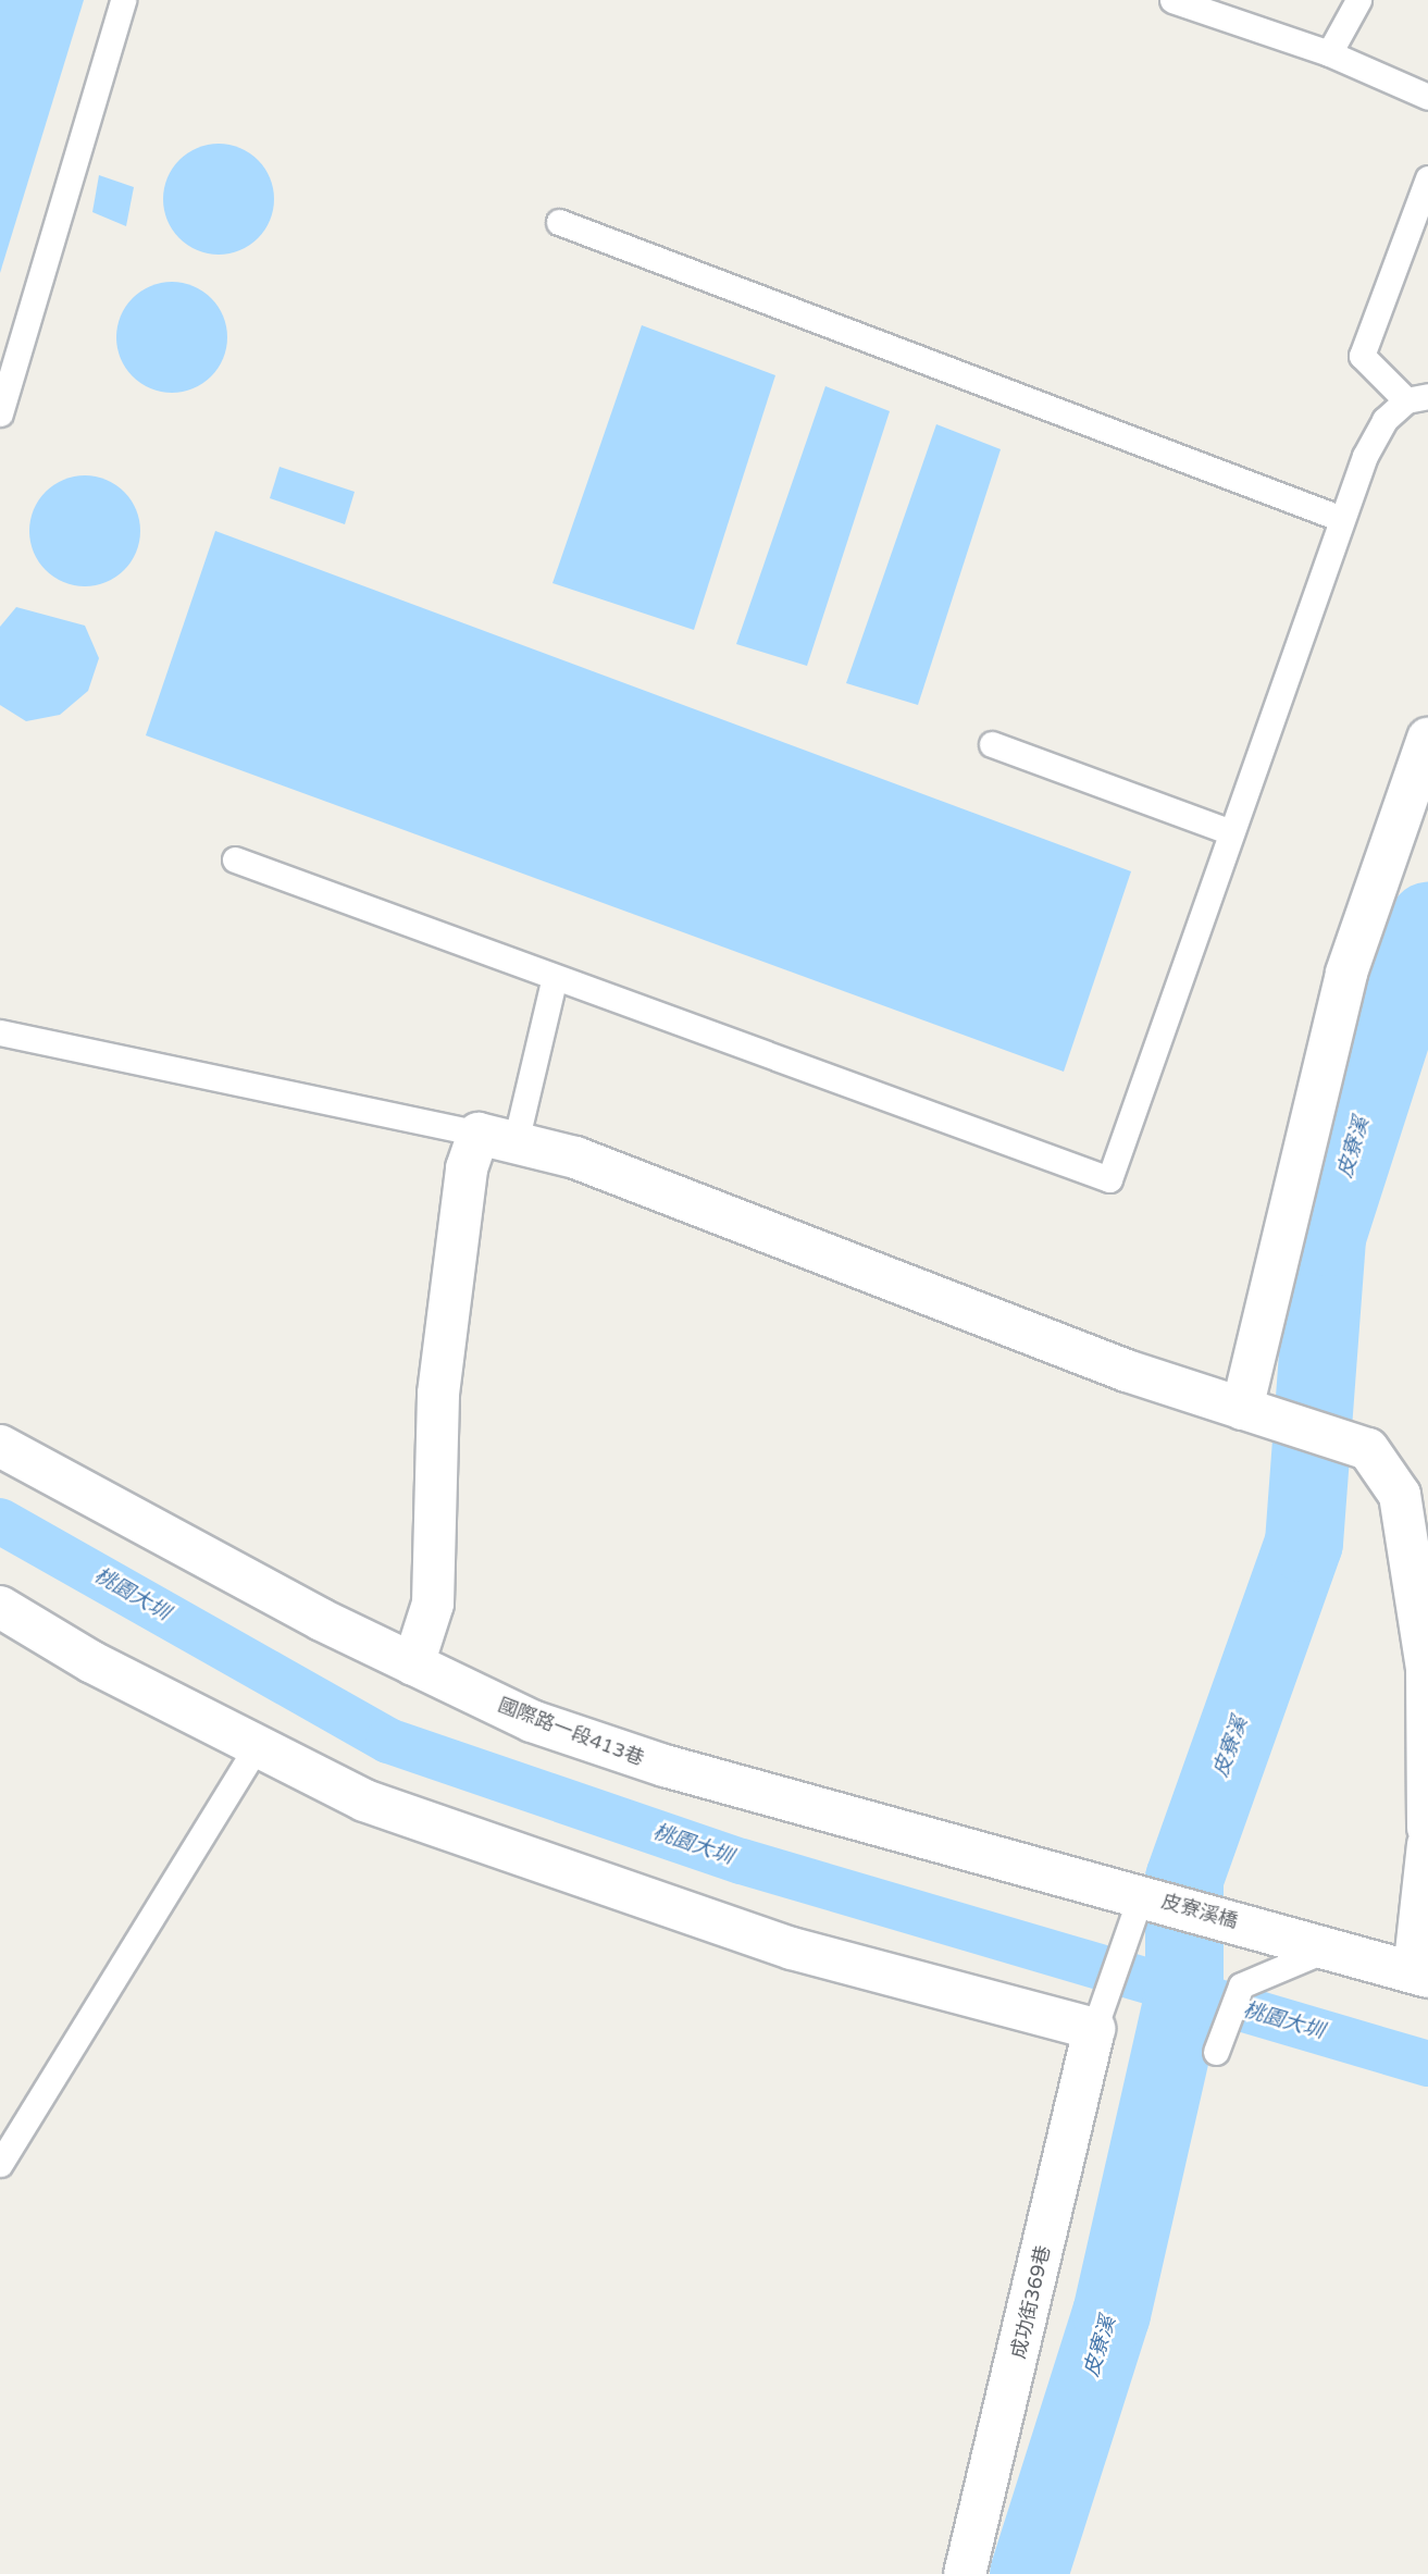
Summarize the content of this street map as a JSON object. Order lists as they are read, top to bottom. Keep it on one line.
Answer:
{"streets":{"street":["國際路一段413巷","皮寮溪橋","成功街369巷"]},"crossings":[["國際路一段413巷","皮寮溪橋"]],"water":["皮寮溪","桃園大圳"]}
